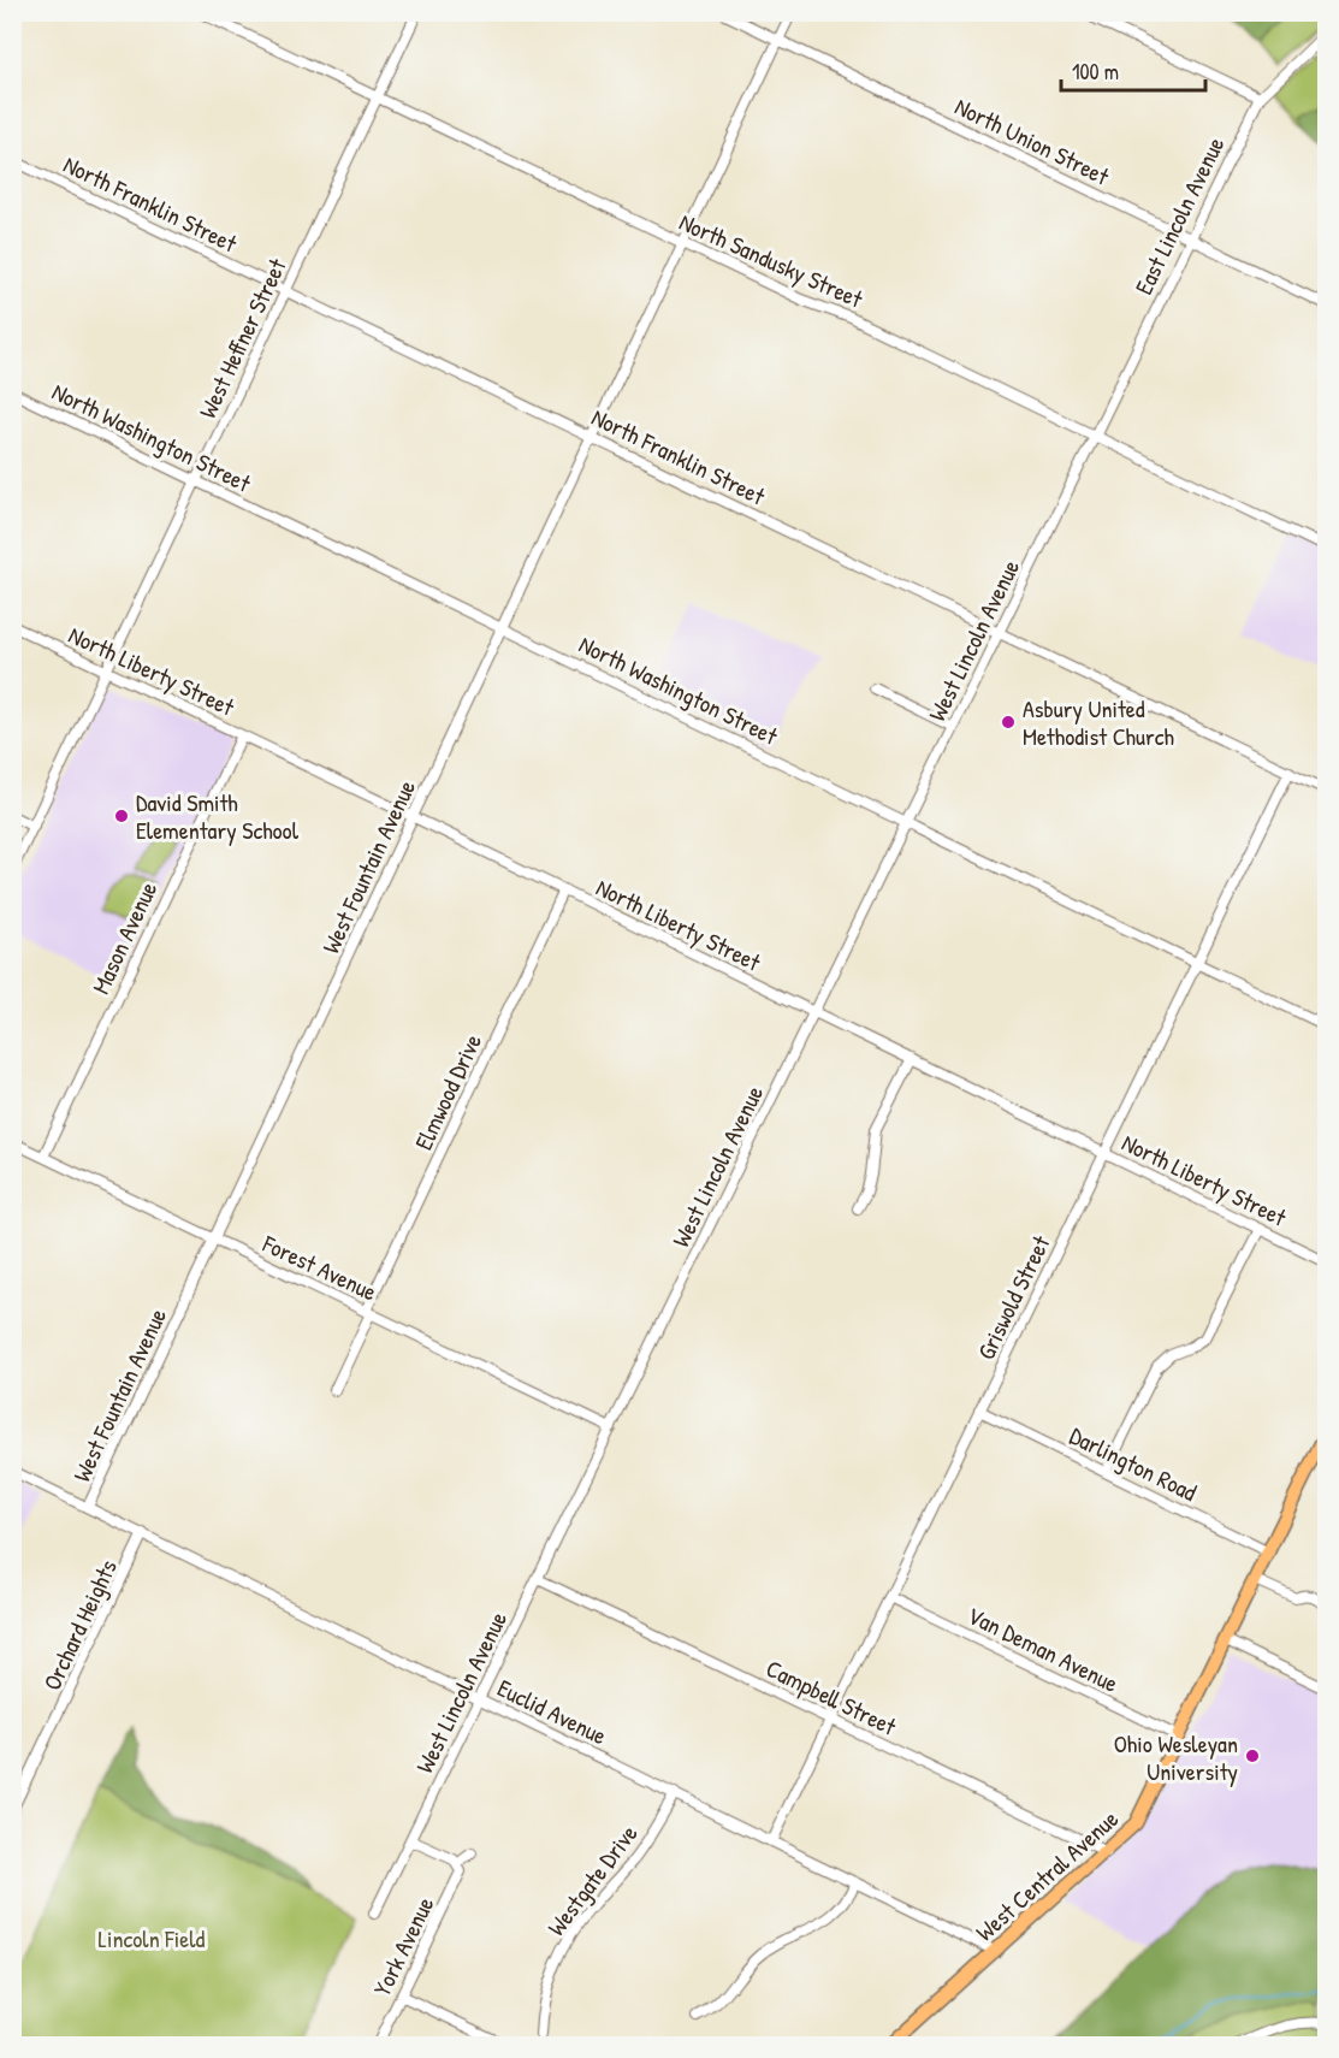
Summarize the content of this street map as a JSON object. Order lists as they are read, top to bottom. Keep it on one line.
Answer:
{"streets":{"main road":["West Central Avenue"],"street":["North Union Street","North Franklin Street","East Lincoln Avenue","North Sandusky Street","West Heffner Street","North Washington Street","West Lincoln Avenue","North Liberty Street","West Fountain Avenue","Mason Avenue","Elmwood Drive","Forest Avenue","Griswold Street","Darlington Road","Orchard Heights","Van Deman Avenue","Campbell Street","Euclid Avenue","Westgate Drive","York Avenue"]},"crossings":[["North Union Street","East Lincoln Avenue"],["North Union Street","West Fountain Avenue"],["North Franklin Street","West Heffner Street"],["North Franklin Street","West Lincoln Avenue"],["North Franklin Street","West Fountain Avenue"],["North Franklin Street","Griswold Street"],["East Lincoln Avenue","North Sandusky Street"],["East Lincoln Avenue","West Lincoln Avenue"],["North Sandusky Street","West Heffner Street"],["North Sandusky Street","West Lincoln Avenue"],["North Sandusky Street","West Fountain Avenue"],["West Heffner Street","North Washington Street"],["West Heffner Street","North Liberty Street"],["North Washington Street","West Lincoln Avenue"],["North Washington Street","West Fountain Avenue"],["North Washington Street","Griswold Street"],["West Lincoln Avenue","North Liberty Street"],["West Lincoln Avenue","Forest Avenue"],["West Lincoln Avenue","Campbell Street"],["West Lincoln Avenue","Euclid Avenue"],["North Liberty Street","West Fountain Avenue"],["North Liberty Street","Mason Avenue"],["North Liberty Street","Elmwood Drive"],["North Liberty Street","Griswold Street"],["West Fountain Avenue","Forest Avenue"],["West Fountain Avenue","Euclid Avenue"],["Mason Avenue","Forest Avenue"],["Elmwood Drive","Forest Avenue"],["Griswold Street","Darlington Road"],["Griswold Street","Van Deman Avenue"],["Griswold Street","Campbell Street"],["Griswold Street","Euclid Avenue"],["Darlington Road","West Central Avenue"],["Orchard Heights","Euclid Avenue"],["Van Deman Avenue","West Central Avenue"],["Campbell Street","West Central Avenue"],["Euclid Avenue","West Central Avenue"],["Euclid Avenue","Westgate Drive"]],"parks":["Lincoln Field"],"places":["Asbury United Methodist Church","David Smith Elementary School","Ohio Wesleyan University"],"scale_bar":"100 m"}
